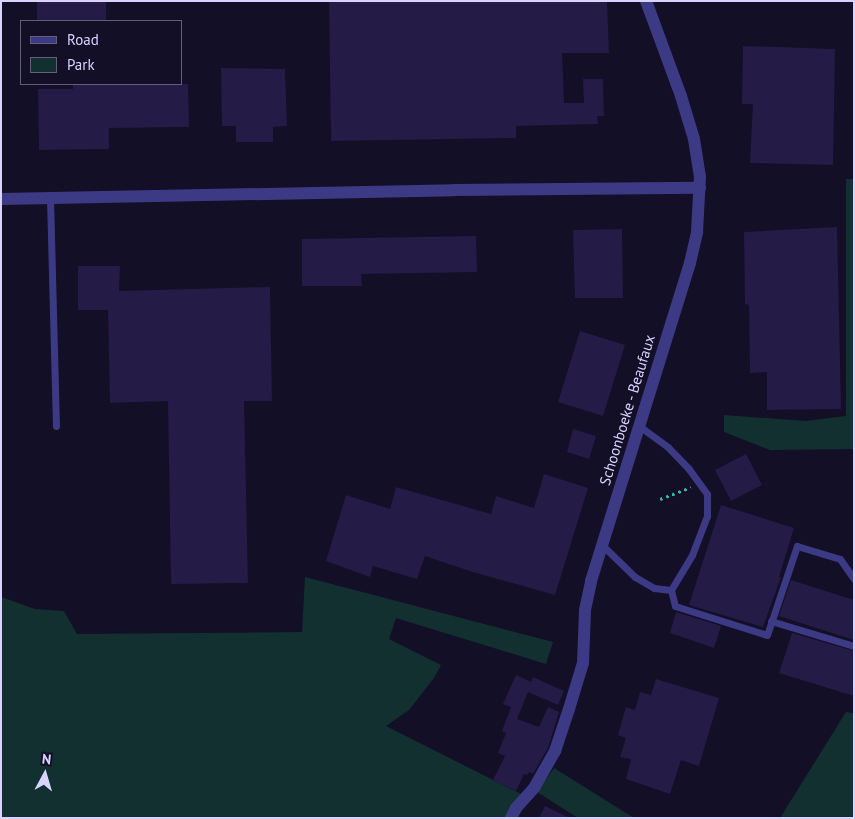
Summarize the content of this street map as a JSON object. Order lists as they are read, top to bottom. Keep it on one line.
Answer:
{"streets":{"street":["Schoonboeke - Beaufaux"]},"legend":["Road","Park"],"north":"top"}
